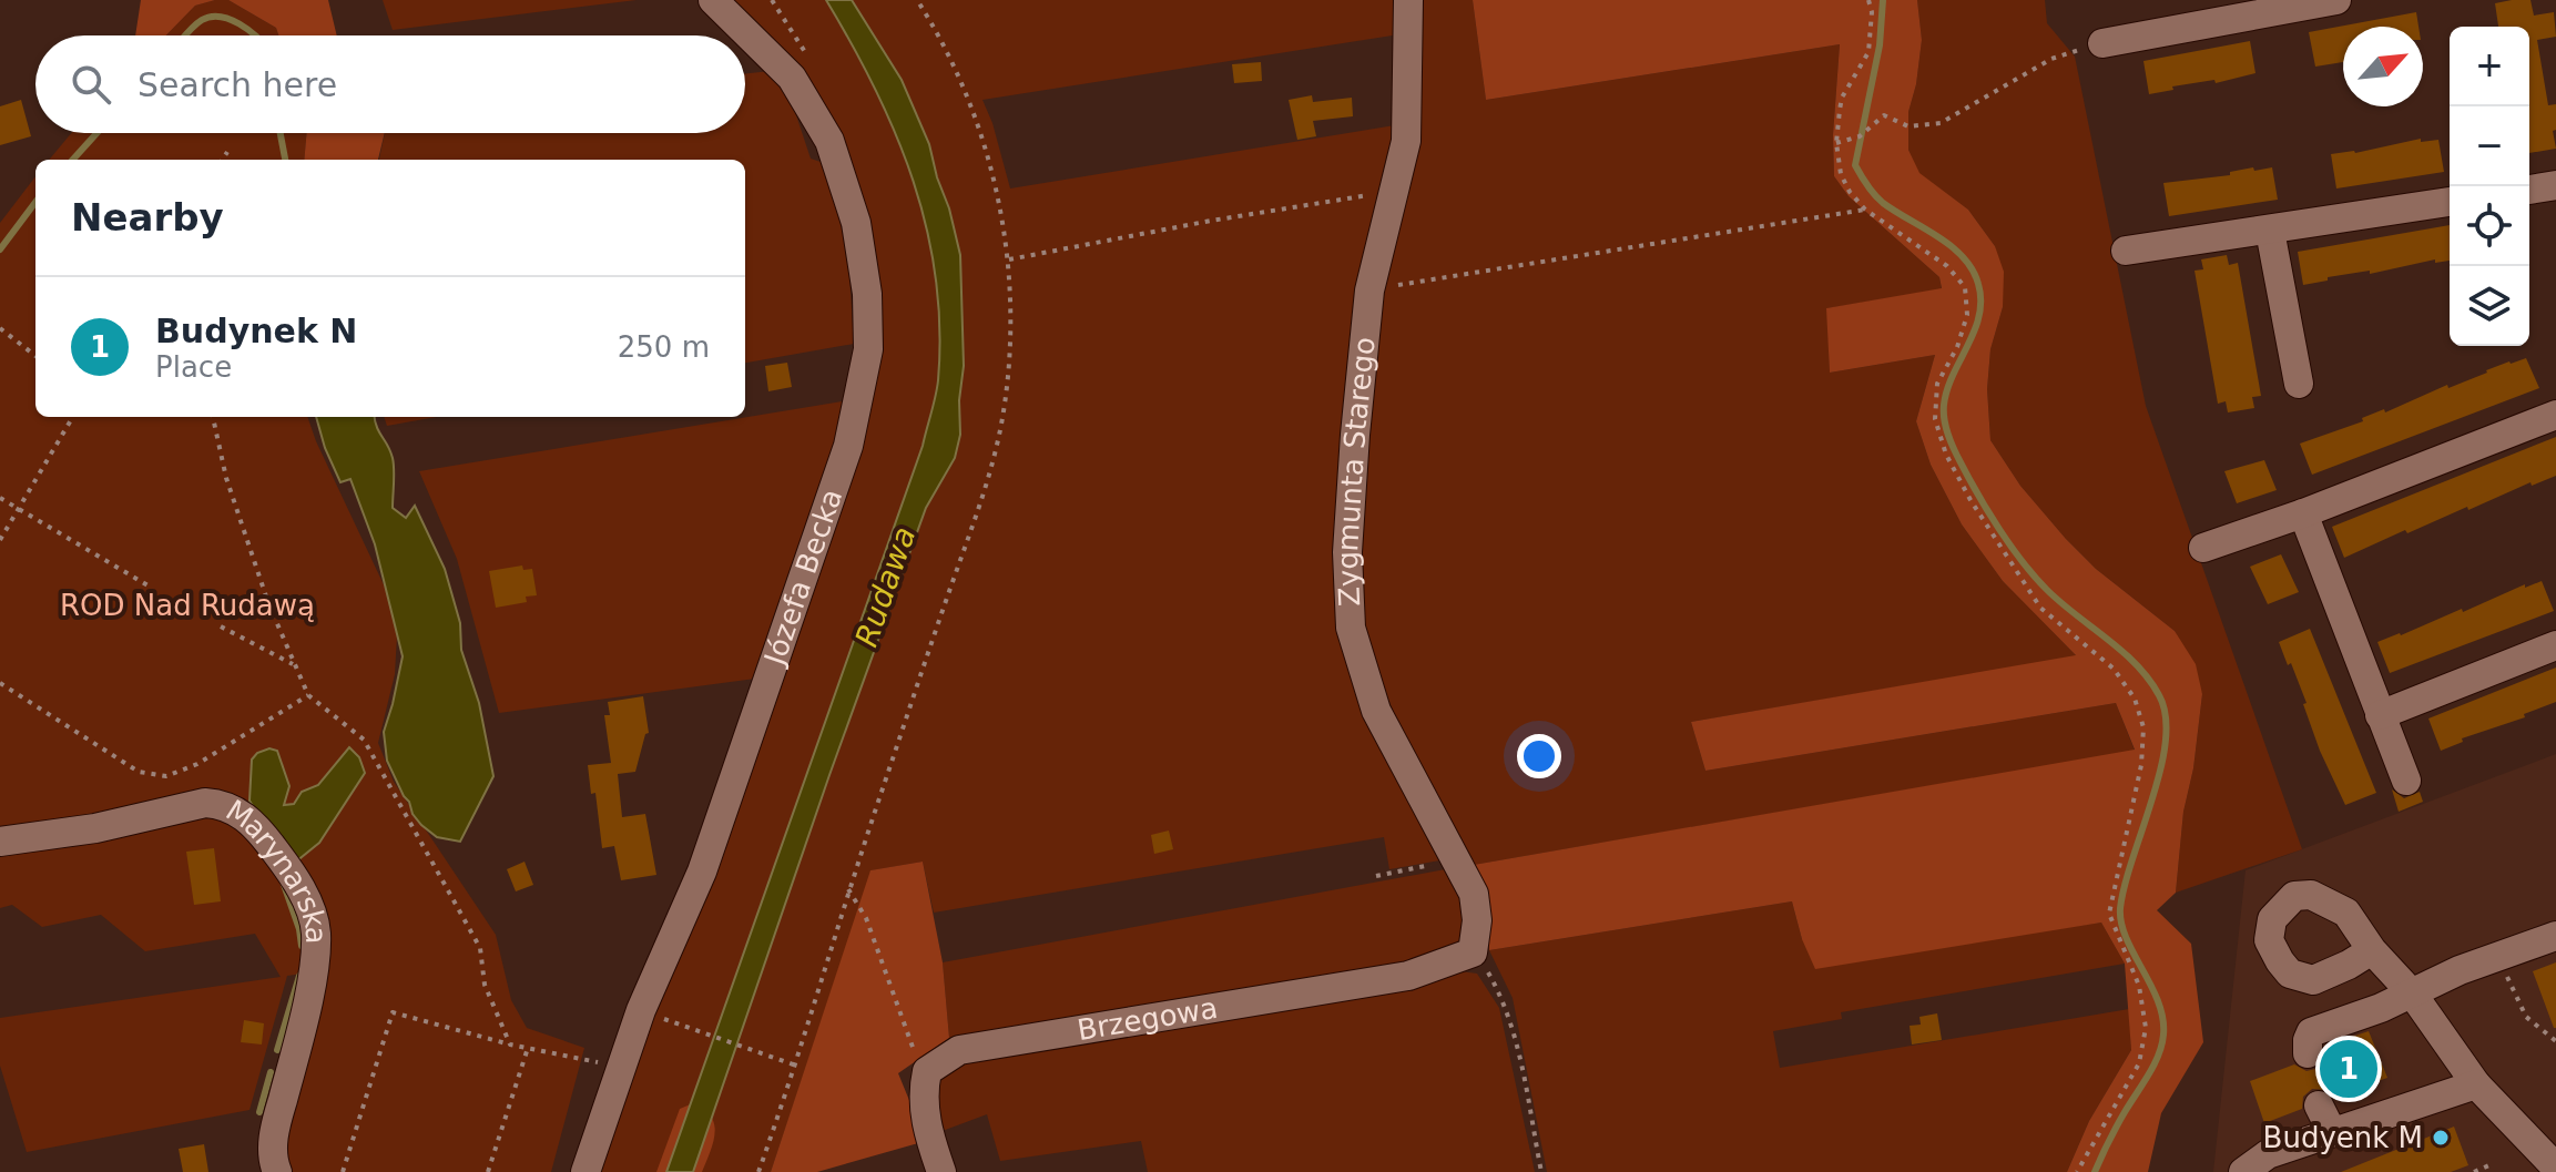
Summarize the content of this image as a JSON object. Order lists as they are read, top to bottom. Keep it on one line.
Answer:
{"streets":{"street":["Zygmunta Starego","Józefa Becka","Marynarska","Brzegowa"]},"crossings":[["Zygmunta Starego","Brzegowa"]],"water":["Rudawa"],"parks":["ROD Nad Rudawą"],"places":["Budyenk M"],"north":"top right","page":{"map_buttons":["+","−"],"search":"Search here","heading":"Nearby","list":[{"mark":"1","name":"Budynek N","note":"Place","value":"250 m"}],"pins":"1"}}
